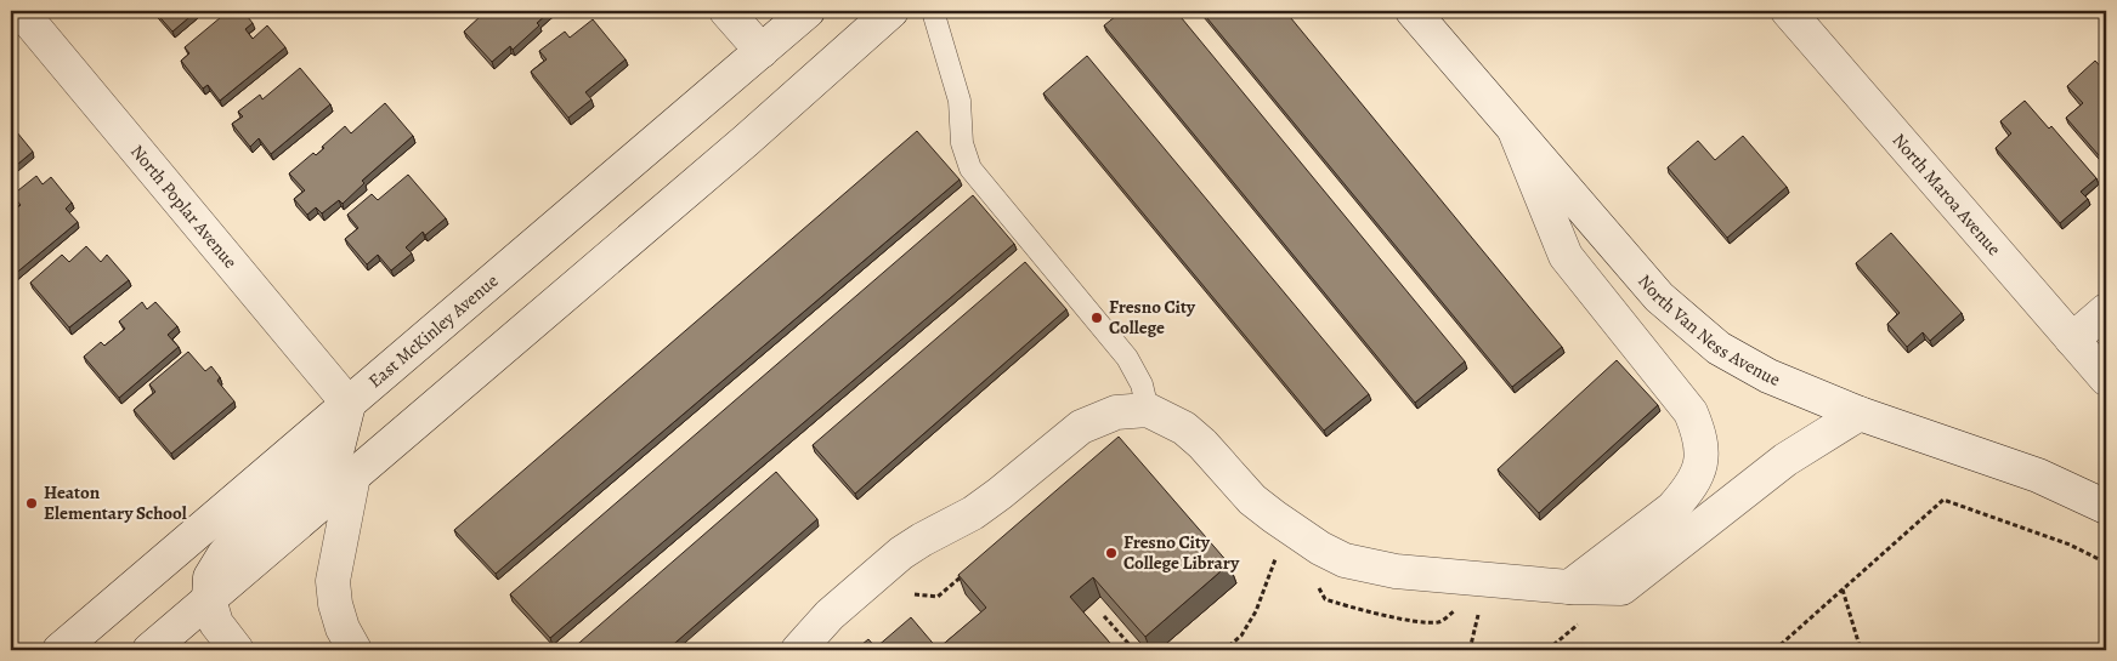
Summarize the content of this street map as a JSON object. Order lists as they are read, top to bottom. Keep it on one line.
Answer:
{"streets":{"street":["North Maroa Avenue","North Poplar Avenue","North Van Ness Avenue","East McKinley Avenue"]},"crossings":[["North Poplar Avenue","East McKinley Avenue"]],"places":["Fresno City College","Heaton Elementary School","Fresno City College Library"]}
